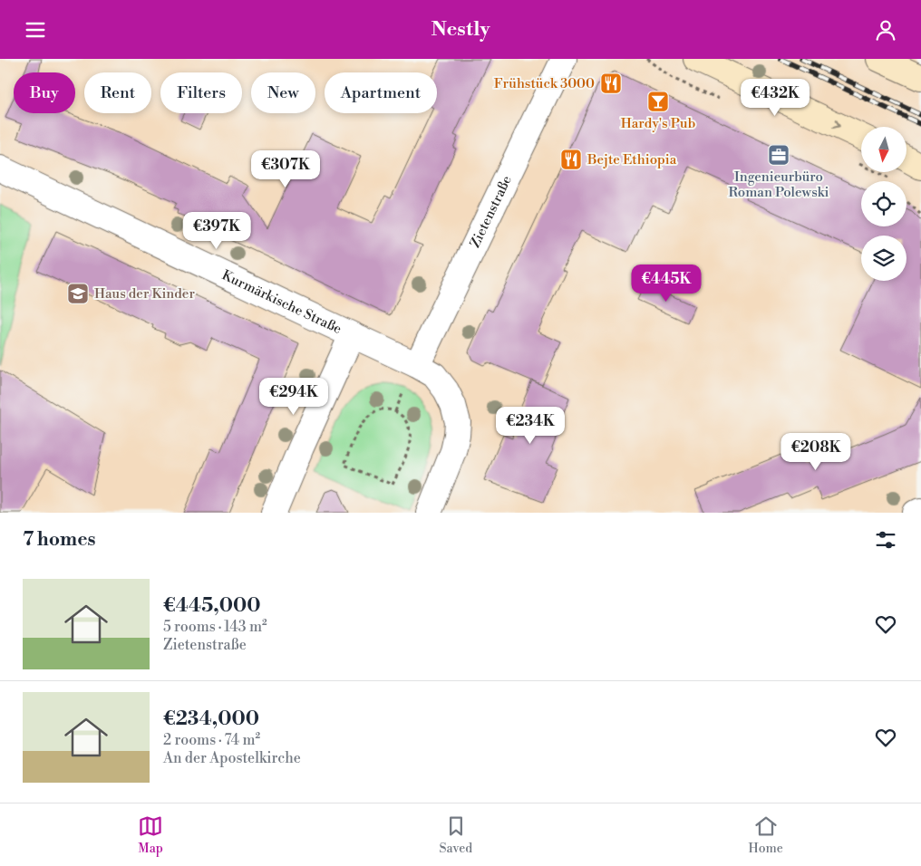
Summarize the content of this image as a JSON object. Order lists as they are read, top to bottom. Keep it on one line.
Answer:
{"streets":{"street":["Zietenstraße","Kurmärkische Straße"]},"crossings":[["Zietenstraße","Kurmärkische Straße"]],"places":{"restaurant":["Frühstück 3000","Bejte Ethiopia"],"bar":["Hardy's Pub"],"office":["Ingenieurbüro Roman Polewski"],"school or university":["Haus der Kinder"]},"north":"bottom","page":{"header":"Nestly","chip":["Buy","Rent","Filters","New","Apartment"],"price":["€432K","€307K","€397K","€445K","€294K","€234K","€208K"],"heading":"7 homes","list":[{"name":"€445,000","note":"5 rooms · 143 m² · Zietenstraße"},{"name":"€234,000","note":"2 rooms · 74 m² · An der Apostelkirche"}],"tabs":["Map","Saved","Home"]}}
